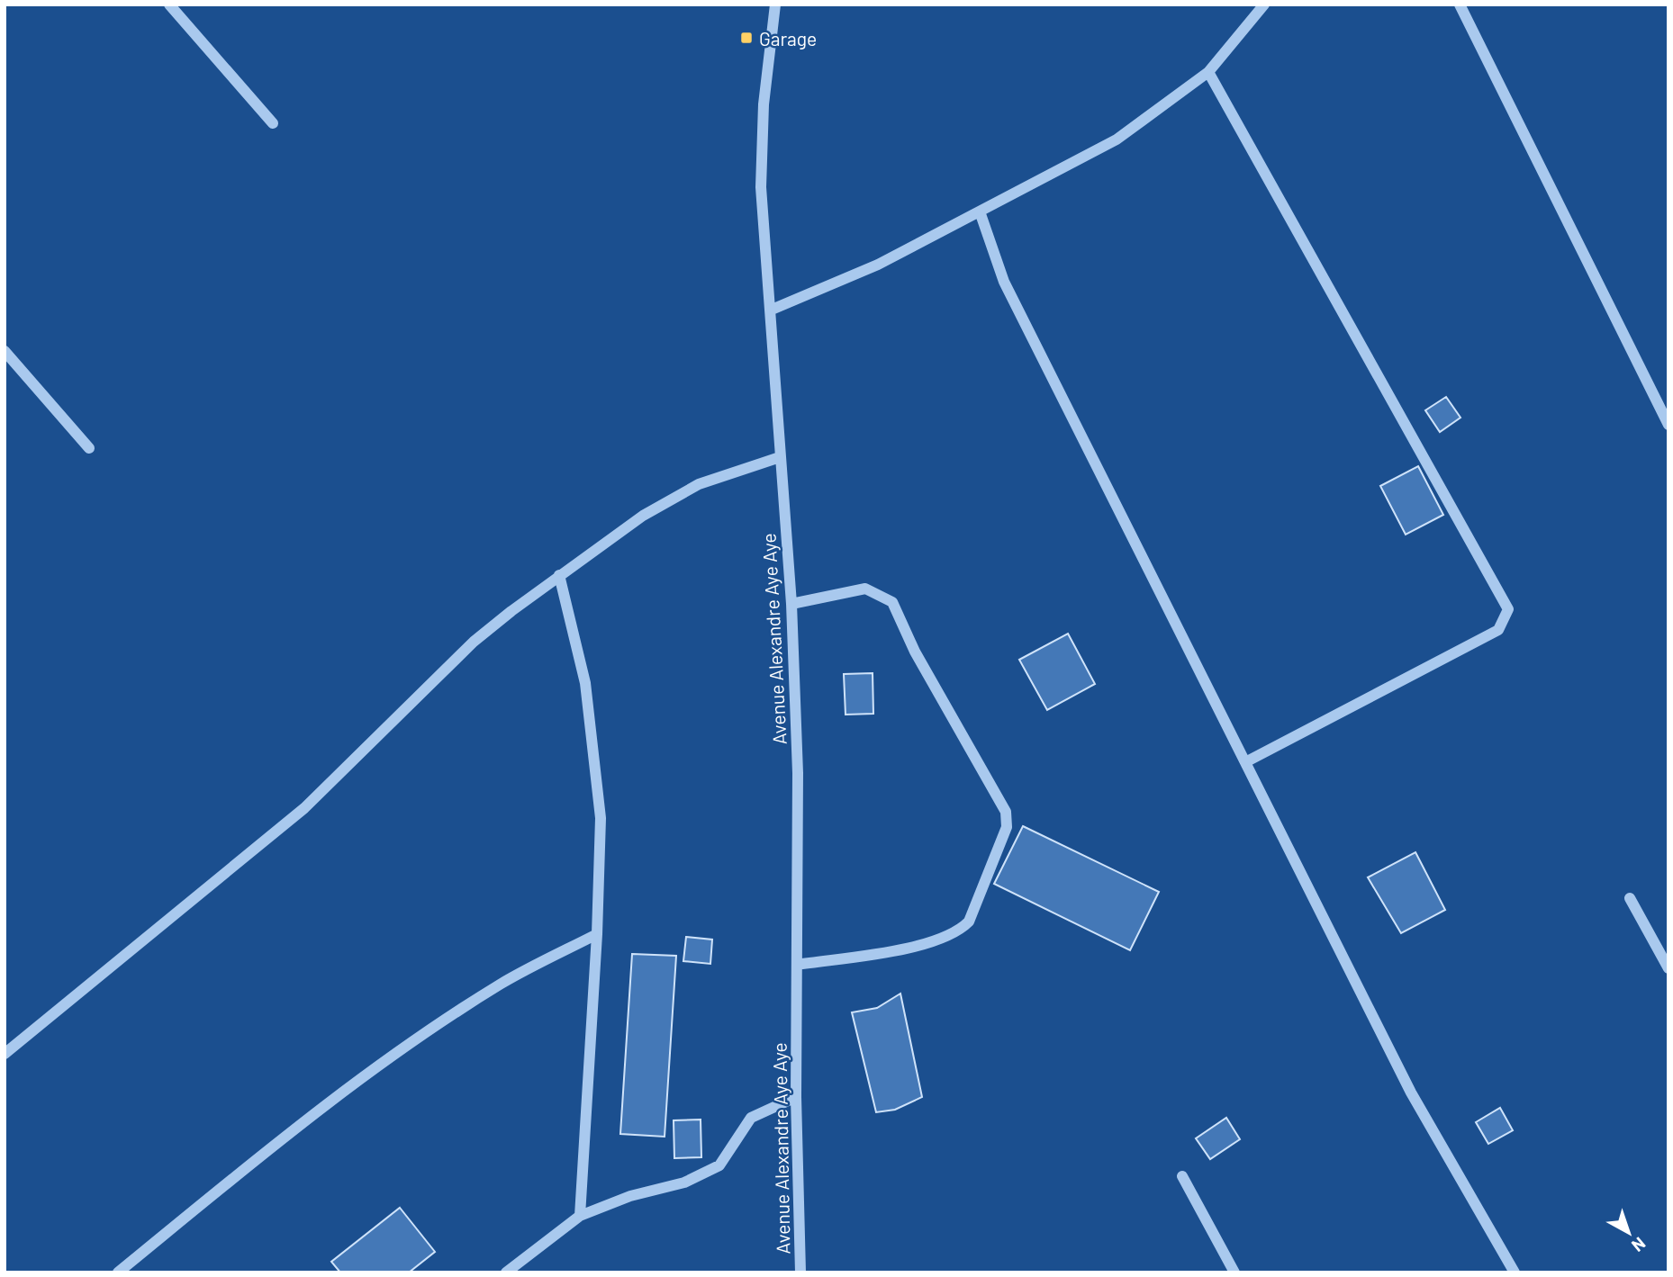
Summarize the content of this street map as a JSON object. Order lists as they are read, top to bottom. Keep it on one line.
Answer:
{"streets":{"street":["Avenue Alexandre Aye Aye"]},"places":{"transit":["Garage"]},"north":"bottom right"}
